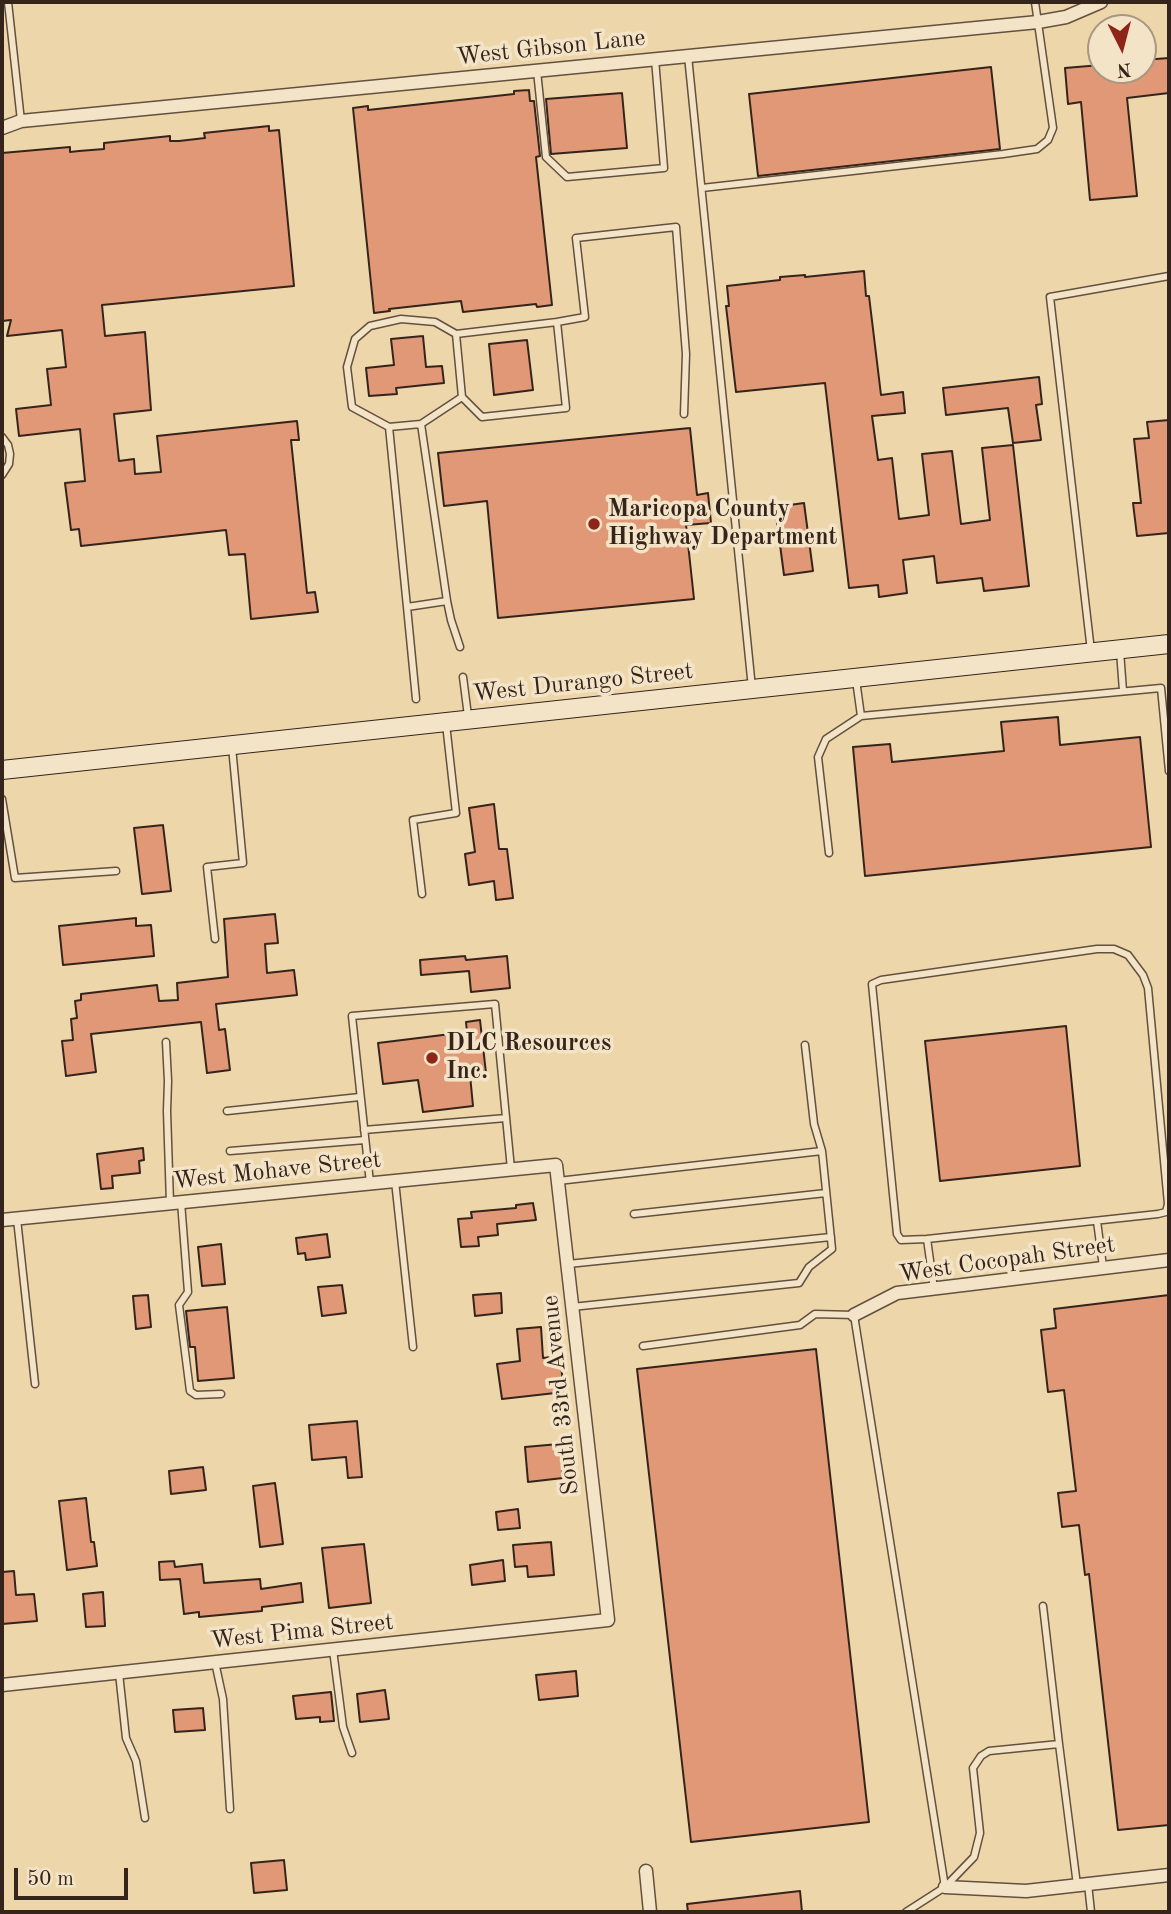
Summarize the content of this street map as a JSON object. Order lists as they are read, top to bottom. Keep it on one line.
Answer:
{"streets":{"street":["West Gibson Lane","West Durango Street","West Mohave Street","West Cocopah Street","South 33rd Avenue","West Pima Street"]},"crossings":[["West Mohave Street","South 33rd Avenue"],["South 33rd Avenue","West Pima Street"]],"places":["Maricopa County Highway Department","DLC Resources Inc."],"scale_bar":"50 m","north":"bottom"}
